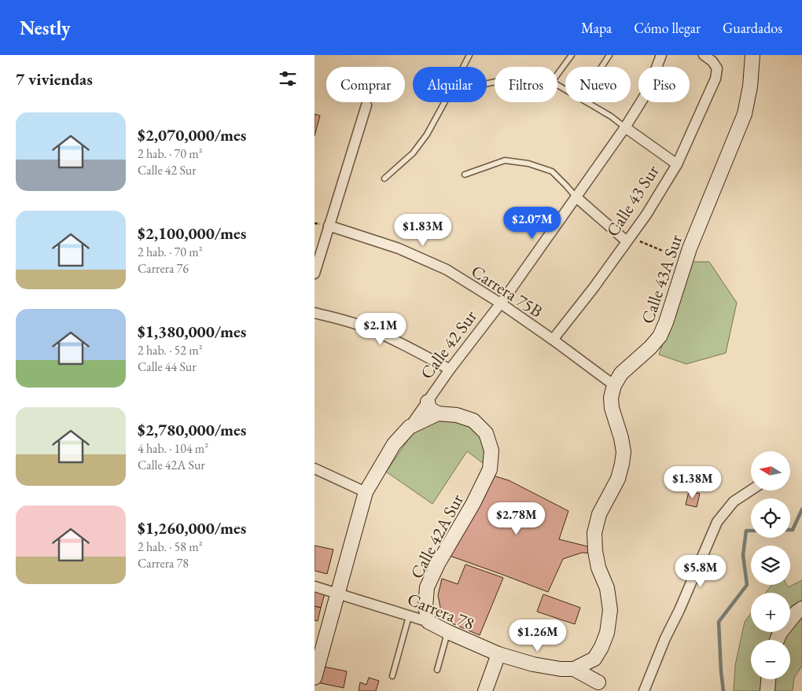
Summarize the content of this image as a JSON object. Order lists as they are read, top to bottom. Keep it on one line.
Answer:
{"streets":{"main road":["Calle 43A Sur","Calle 42 Sur","Calle 42A Sur","Carrera 78"],"street":["Calle 43 Sur","Carrera 75B"]},"crossings":[["Calle 43 Sur","Carrera 75B"],["Calle 43A Sur","Carrera 75B"],["Calle 43A Sur","Carrera 78"],["Carrera 75B","Calle 42 Sur"],["Calle 42 Sur","Carrera 78"],["Calle 42A Sur","Carrera 78"]],"north":"left","page":{"header":"Nestly","nav":["Mapa","Cómo llegar","Guardados"],"heading":"7 viviendas","chip":["Comprar","Alquilar","Filtros","Nuevo","Piso"],"list":[{"name":"$2,070,000/mes","note":"2 hab. · 70 m² · Calle 42 Sur"},{"name":"$2,100,000/mes","note":"2 hab. · 70 m² · Carrera 76"},{"name":"$1,380,000/mes","note":"2 hab. · 52 m² · Calle 44 Sur"},{"name":"$2,780,000/mes","note":"4 hab. · 104 m² · Calle 42A Sur"},{"name":"$1,260,000/mes","note":"2 hab. · 58 m² · Carrera 78"}],"price":["$2.07M","$1.83M","$2.1M","$1.38M","$2.78M","$5.8M","$1.26M"],"map_buttons":["+","−"]}}
